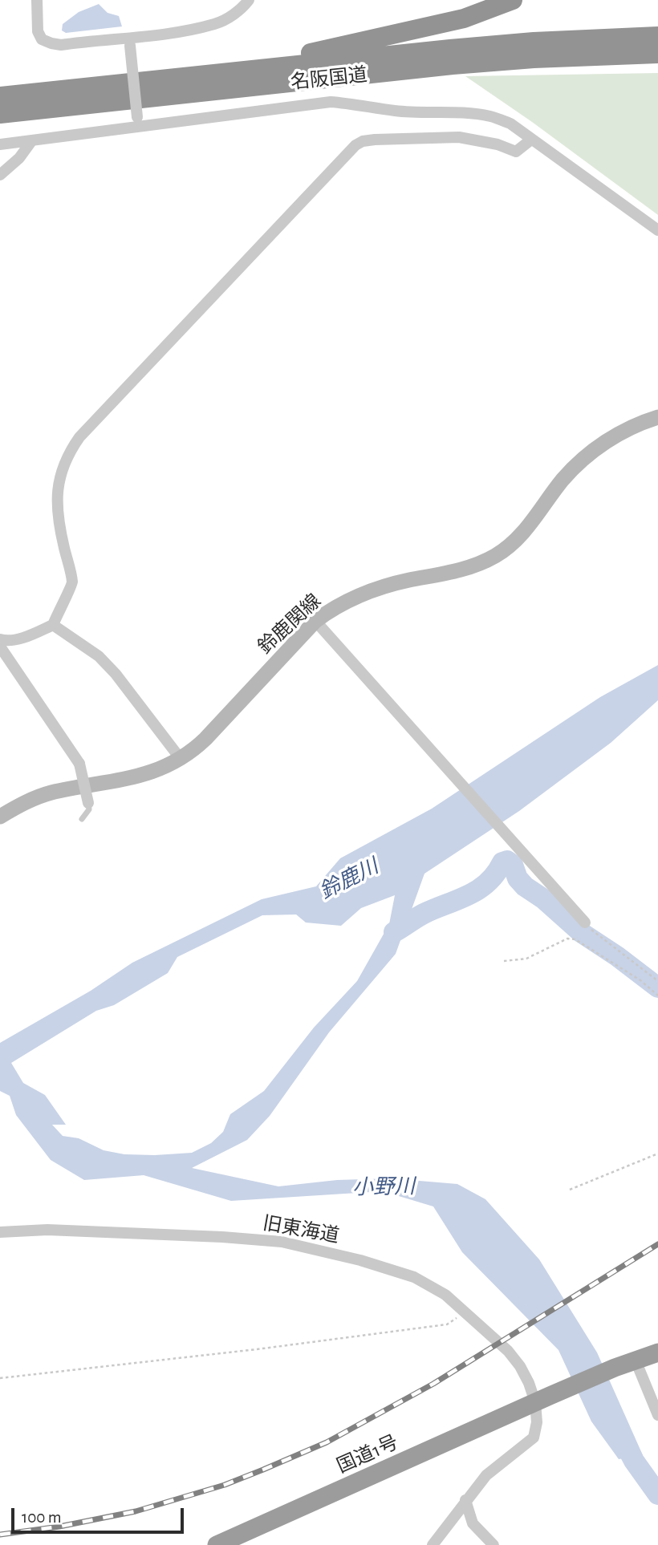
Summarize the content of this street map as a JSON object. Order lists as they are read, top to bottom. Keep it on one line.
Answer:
{"streets":{"highway":["名阪国道","国道1号"],"main road":["鈴鹿関線"],"street":["旧東海道"]},"crossings":[["旧東海道","国道1号"]],"water":["鈴鹿川","小野川"],"scale_bar":"100 m"}
